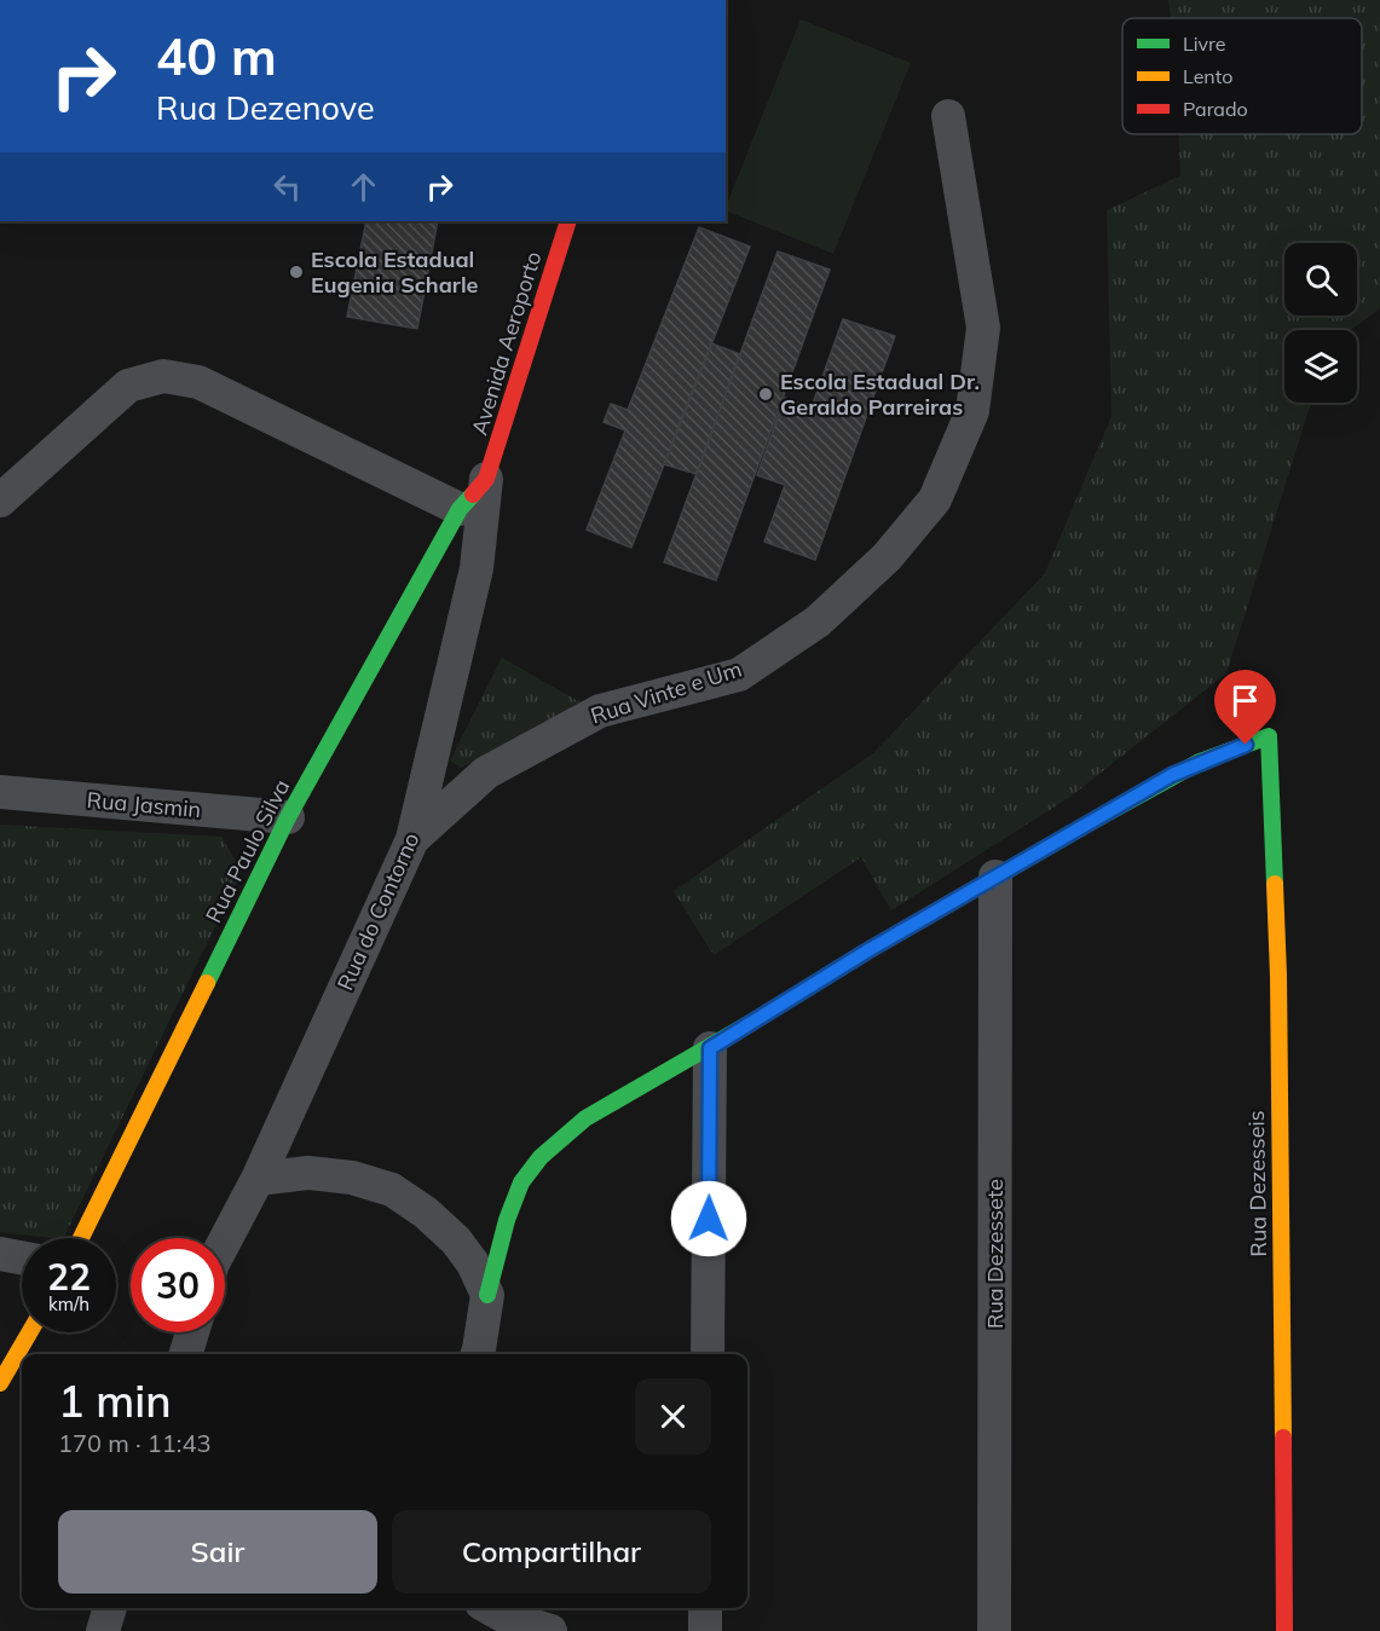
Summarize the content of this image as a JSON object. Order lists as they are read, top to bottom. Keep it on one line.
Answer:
{"streets":{"street":["Avenida Aeroporto","Rua Vinte e Um","Rua Jasmin","Rua Paulo Silva","Rua do Contorno","Rua Dezesseis","Rua Dezessete"]},"crossings":[["Avenida Aeroporto","Rua Paulo Silva"],["Avenida Aeroporto","Rua do Contorno"],["Rua Vinte e Um","Rua do Contorno"],["Rua Jasmin","Rua Paulo Silva"],["Rua Paulo Silva","Rua do Contorno"],["Rua Dezesseis","Rua Dezessete"]],"places":["Escola Estadual Eugenia Scharle","Escola Estadual Dr. Geraldo Parreiras"],"legend":["Livre","Lento","Parado"],"page":{"turn":["40 m","Rua Dezenove"],"speed":"22 km/h","limit":"30","heading":["1 min","170 m · 11:43"],"buttons":["Sair","Compartilhar"]}}
